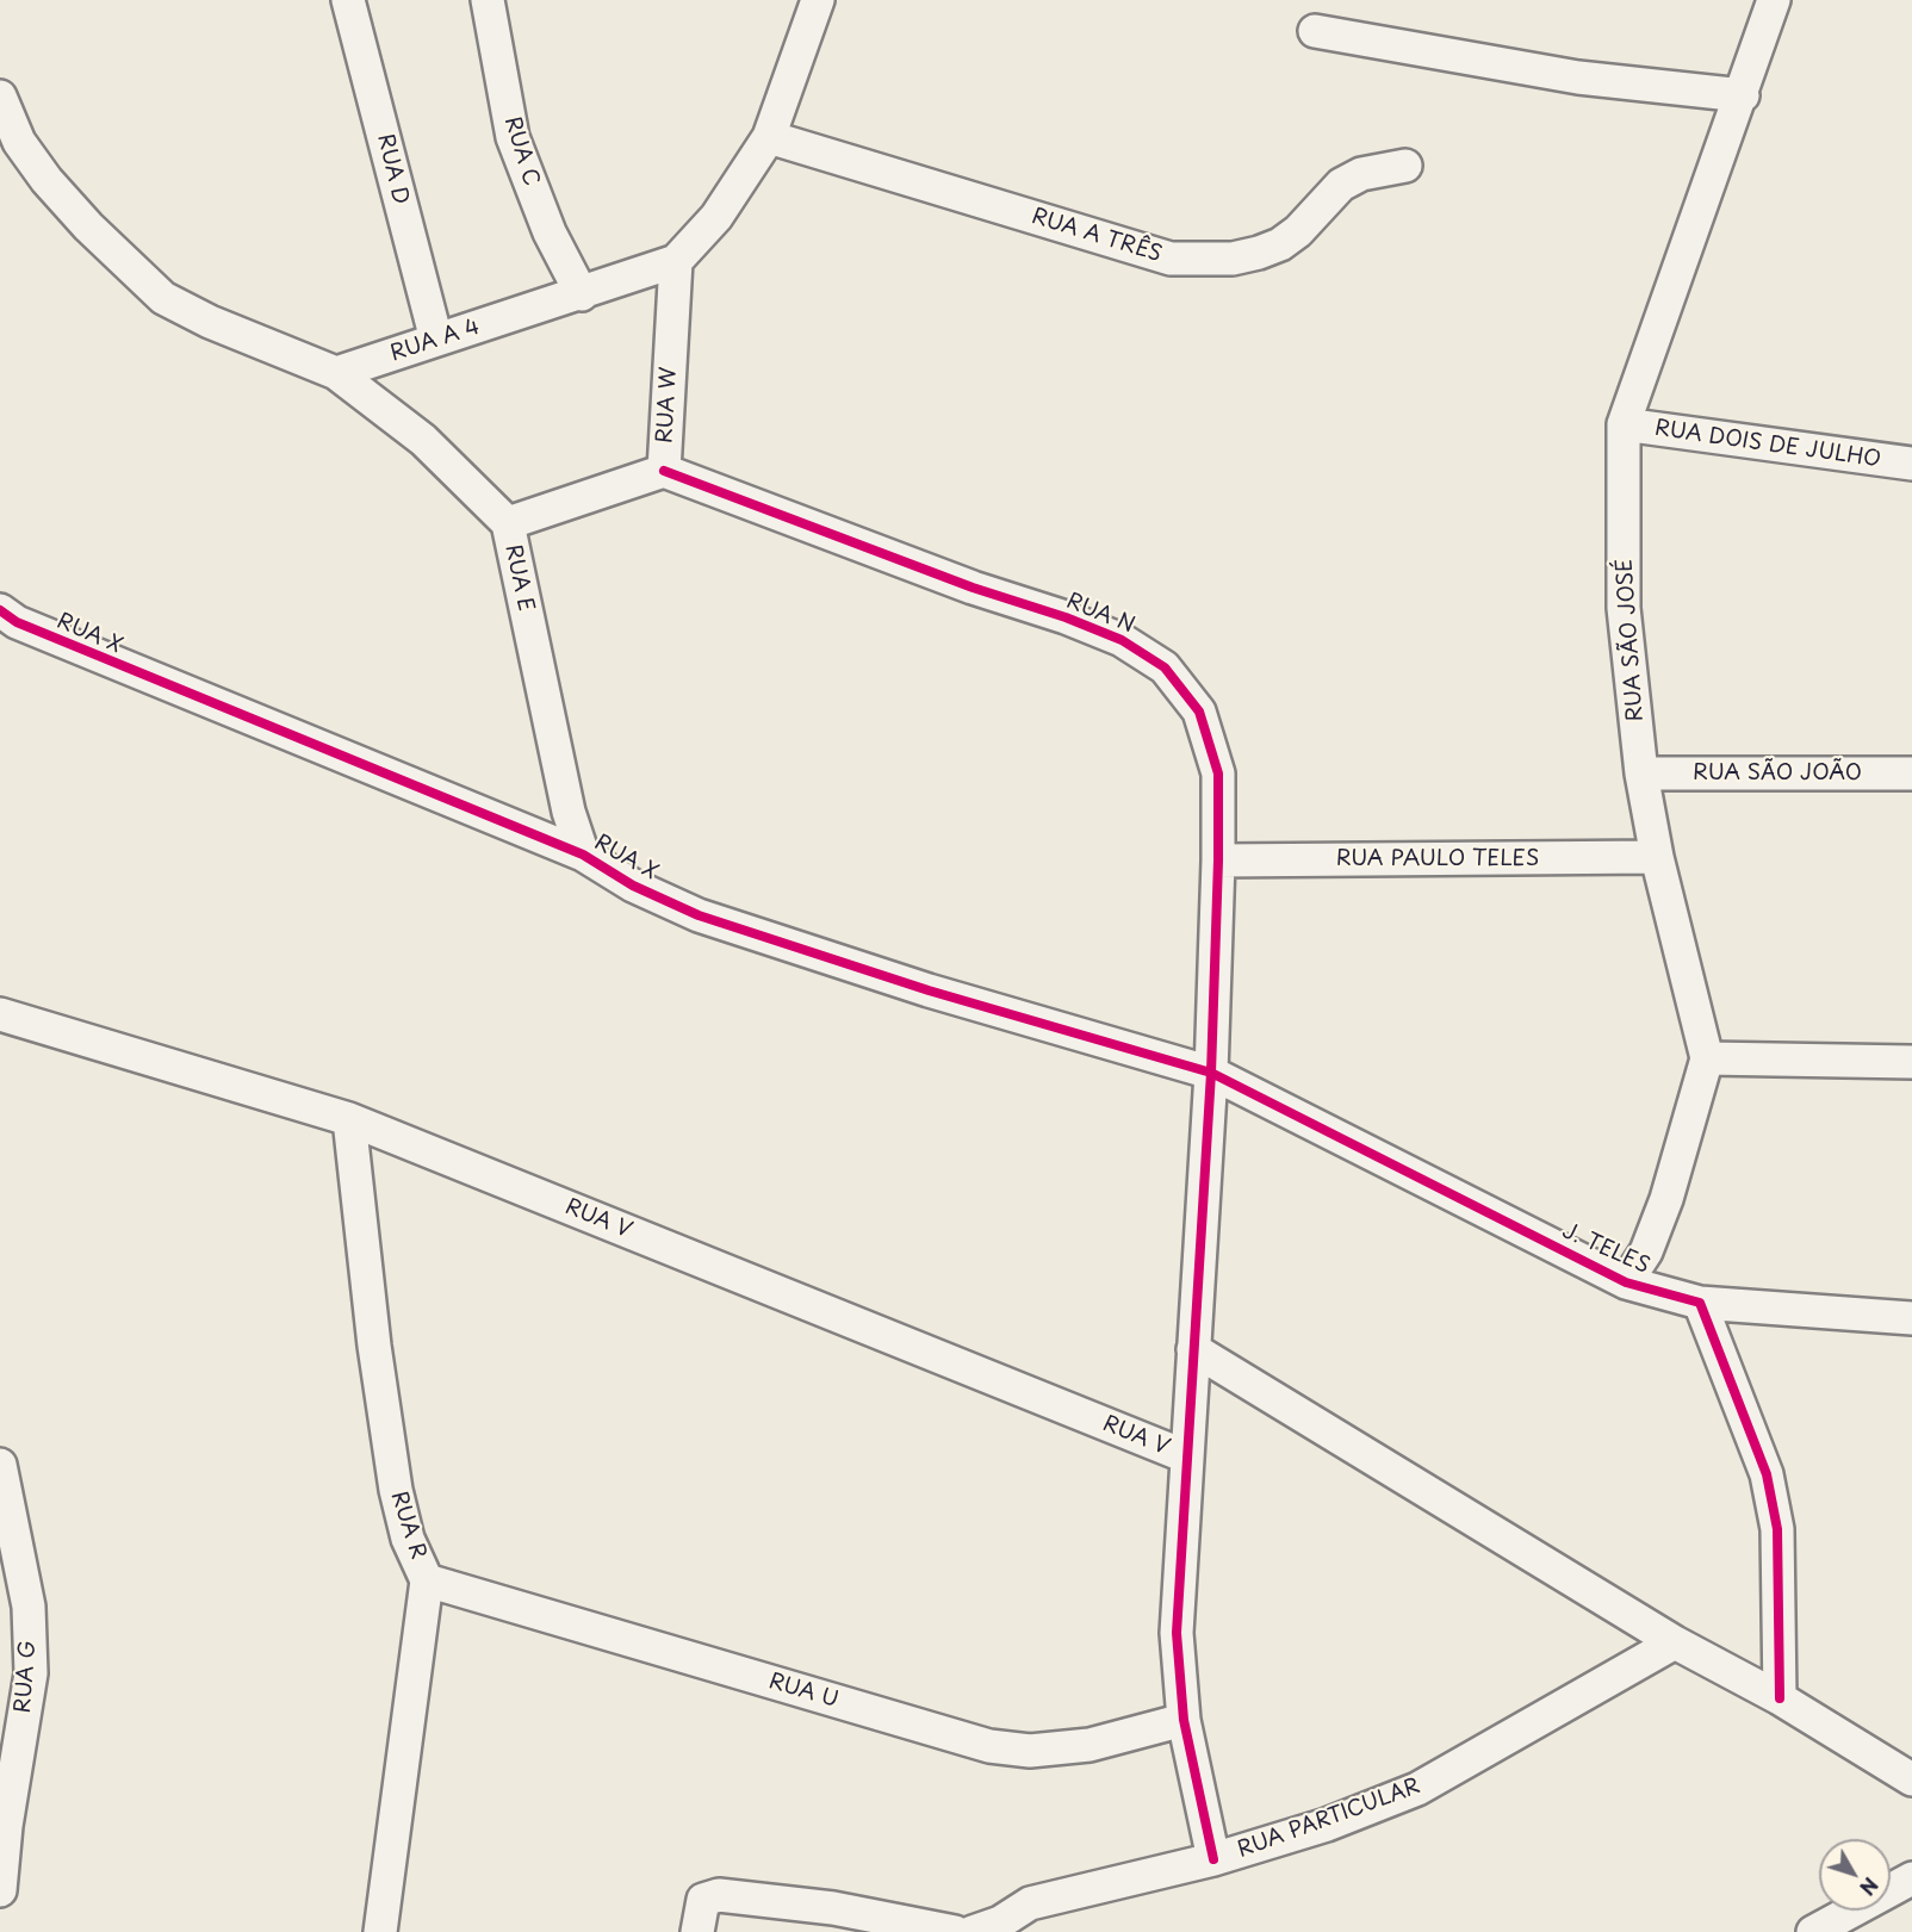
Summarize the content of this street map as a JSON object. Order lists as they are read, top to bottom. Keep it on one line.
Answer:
{"streets":{"street":["RUA C","RUA D","RUA A TRÊS","RUA A 4","RUA W","RUA DOIS DE JULHO","RUA E","RUA N","RUA X","RUA SÃO JOSÉ","RUA SÃO JOÃO","RUA PAULO TELES","RUA V","J. TELES","RUA R","RUA G","RUA U","RUA PARTICULAR"]},"crossings":[["RUA C","RUA A 4"],["RUA D","RUA A 4"],["RUA A TRÊS","RUA A 4"],["RUA A 4","RUA W"],["RUA A 4","RUA E"],["RUA W","RUA E"],["RUA W","RUA N"],["RUA DOIS DE JULHO","RUA SÃO JOSÉ"],["RUA E","RUA X"],["RUA N","RUA X"],["RUA N","RUA PAULO TELES"],["RUA N","RUA V"],["RUA N","J. TELES"],["RUA N","RUA U"],["RUA N","RUA PARTICULAR"],["RUA X","J. TELES"],["RUA SÃO JOSÉ","RUA SÃO JOÃO"],["RUA SÃO JOSÉ","RUA PAULO TELES"],["RUA V","RUA R"],["RUA R","RUA U"]],"north":"bottom right"}
